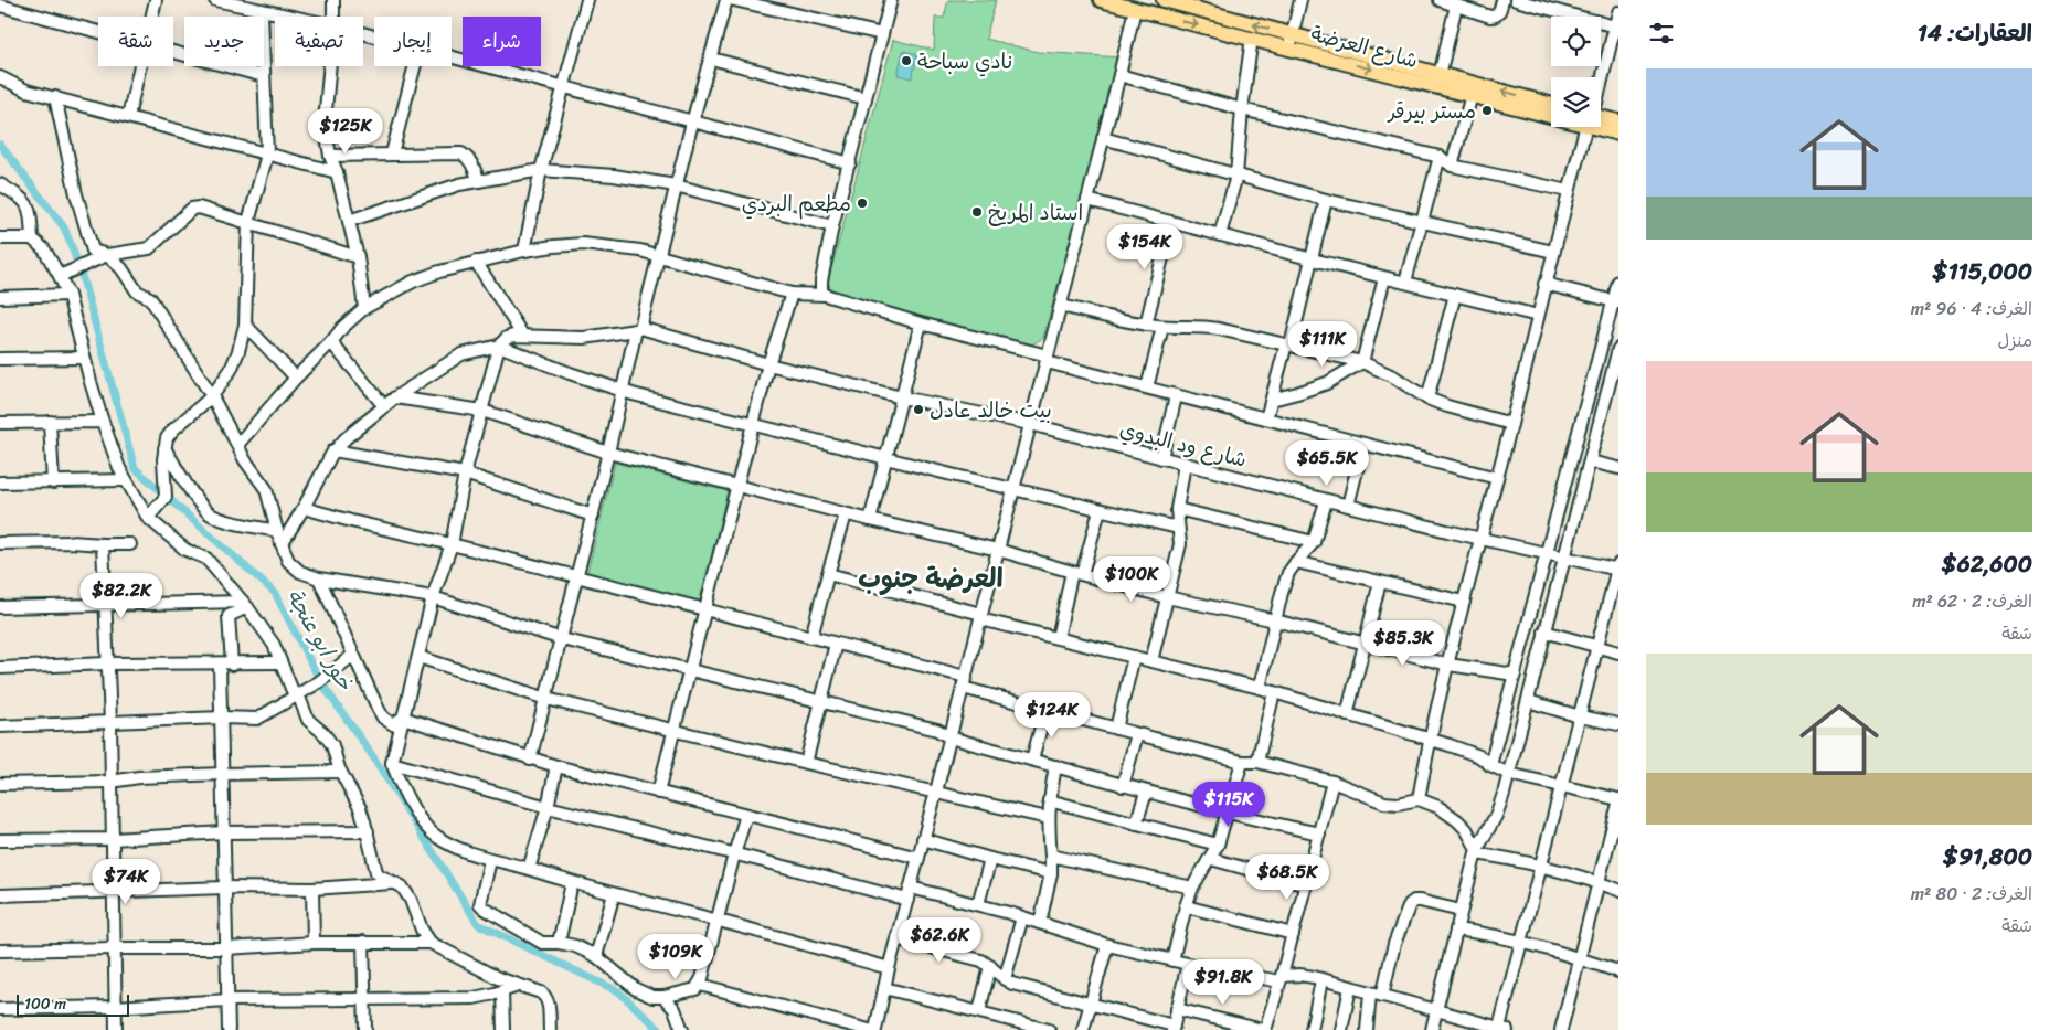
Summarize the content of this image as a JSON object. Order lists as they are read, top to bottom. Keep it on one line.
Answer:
{"streets":{"main road":["شارع العرضة"],"street":["شارع ود البدوي"]},"districts":["العرضة جنوب"],"water":["خور ابو عنجة"],"places":["نادي سباحة","مستر بيرقر","مطعم البردي","استاد المريخ","بيت خالد عادل"],"scale_bar":"100 m","page":{"heading":"العقارات: 14","chip":["شراء","إيجار","تصفية","جديد","شقة"],"list":[{"name":"$115,000","note":"الغرف: 4 · 96 m² · منزل"},{"name":"$62,600","note":"الغرف: 2 · 62 m² · شقة"},{"name":"$91,800","note":"الغرف: 2 · 80 m² · شقة"}],"price":["$125K","$154K","$111K","$65.5K","$100K","$82.2K","$85.3K","$124K","$115K","$68.5K","$74K","$62.6K","$109K","$91.8K"],"scale":"100 m"}}
